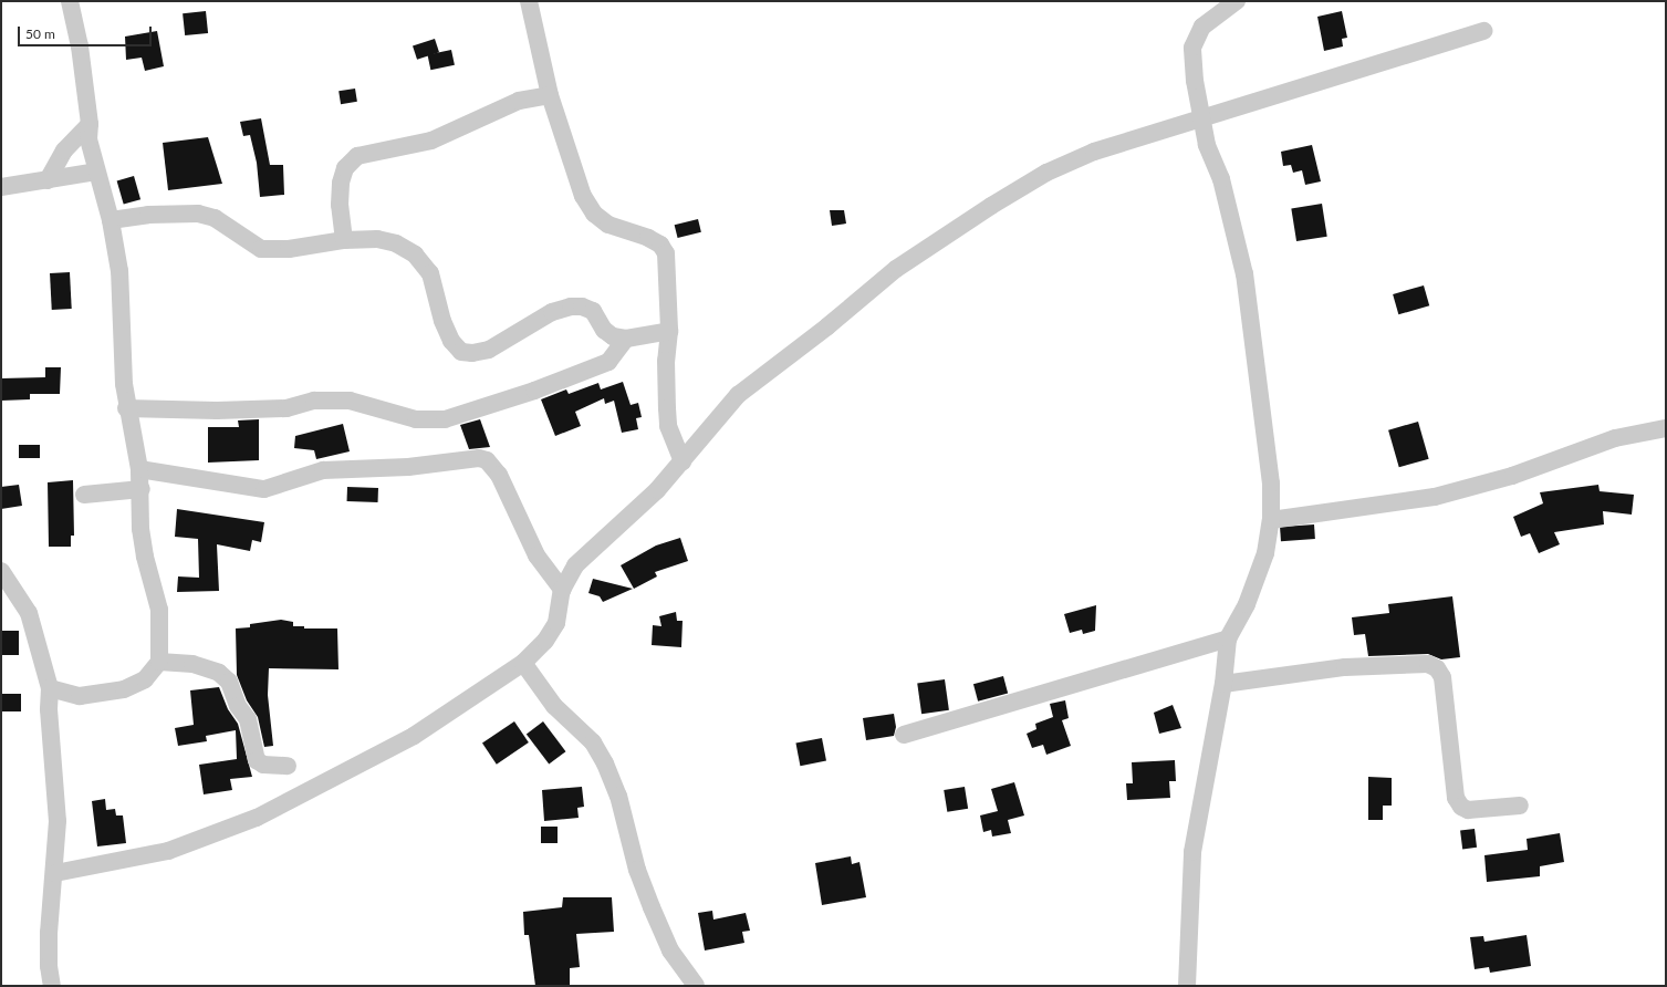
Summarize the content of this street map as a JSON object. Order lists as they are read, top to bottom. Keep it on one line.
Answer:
{"scale_bar":"50 m"}
